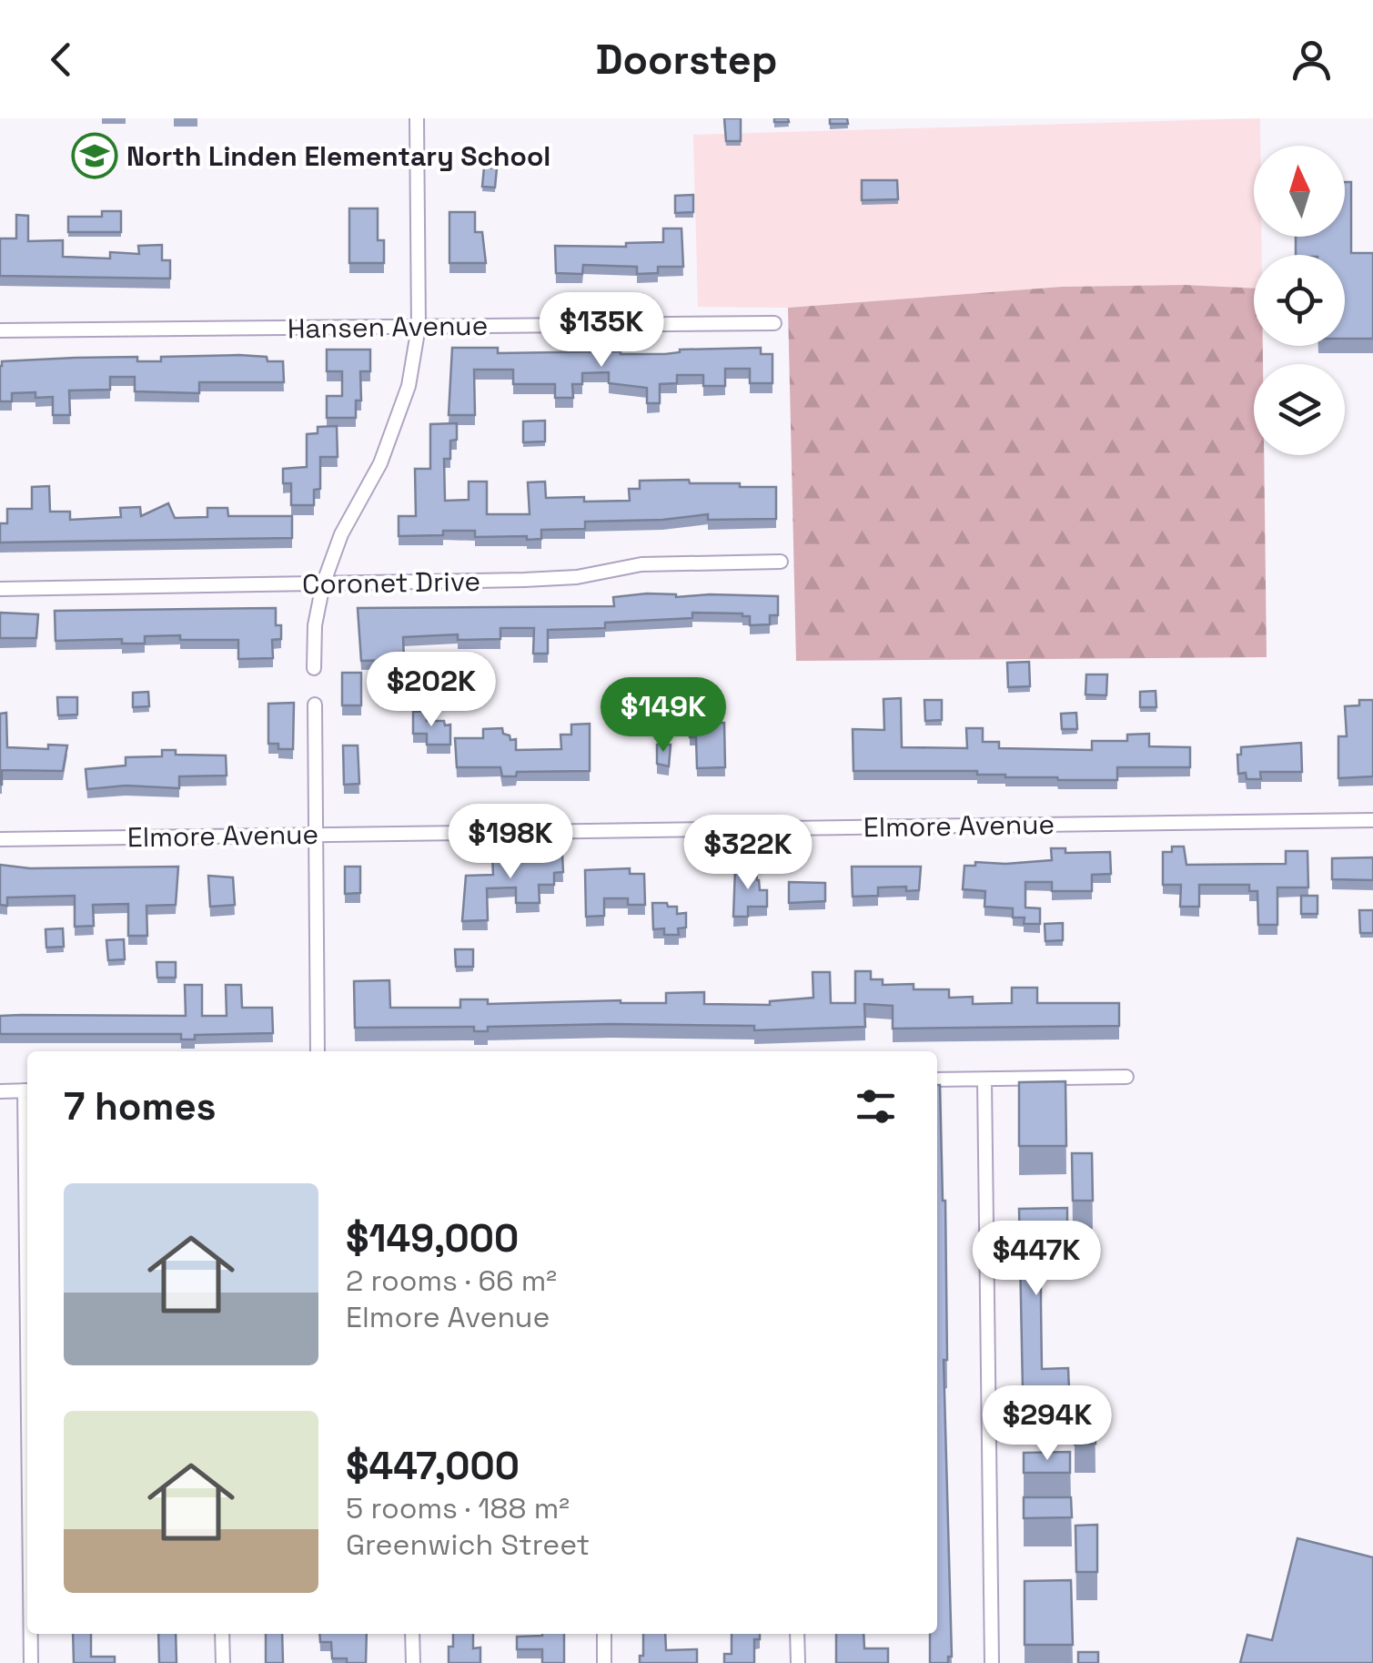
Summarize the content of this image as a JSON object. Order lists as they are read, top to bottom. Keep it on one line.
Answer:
{"streets":{"street":["Hansen Avenue","Coronet Drive","Elmore Avenue"]},"places":{"school or university":["North Linden Elementary School"]},"north":"top","page":{"header":"Doorstep","price":["$135K","$202K","$149K","$198K","$322K","$447K","$294K"],"heading":"7 homes","list":[{"name":"$149,000","note":"2 rooms · 66 m² · Elmore Avenue"},{"name":"$447,000","note":"5 rooms · 188 m² · Greenwich Street"}]}}
